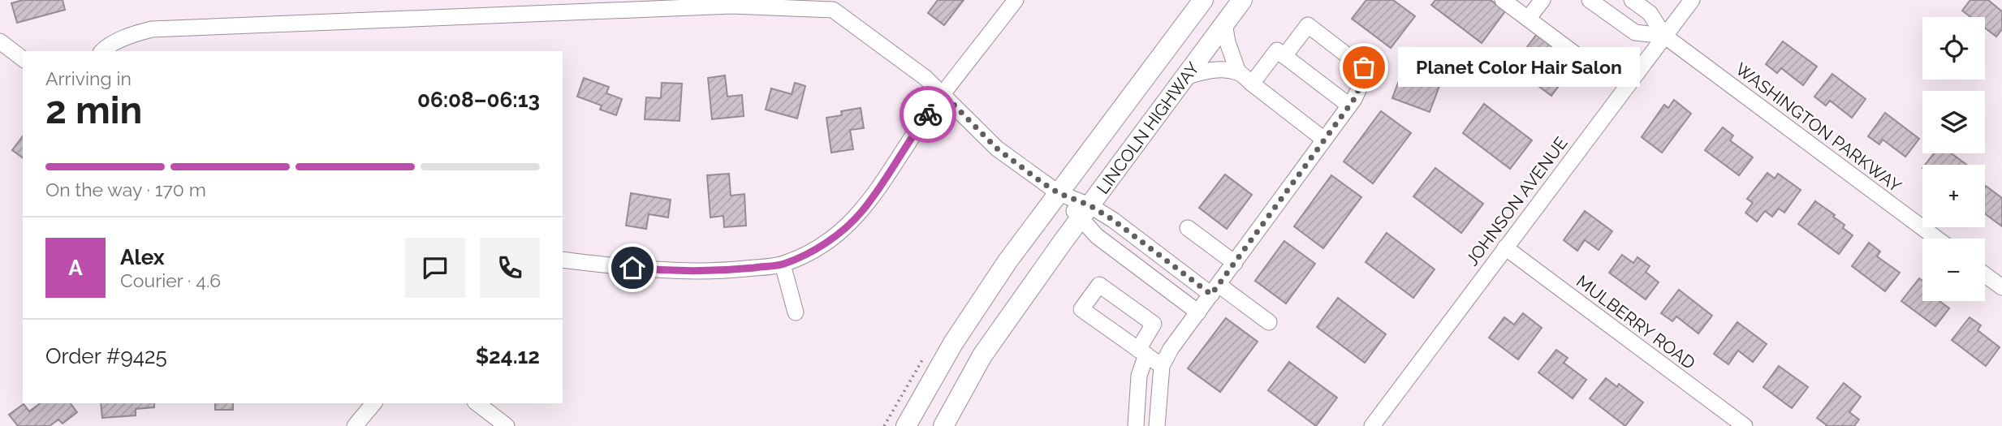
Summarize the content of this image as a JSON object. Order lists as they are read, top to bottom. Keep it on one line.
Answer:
{"streets":{"main road":["LINCOLN HIGHWAY"],"street":["WASHINGTON PARKWAY","JOHNSON AVENUE","MULBERRY ROAD"]},"crossings":[["WASHINGTON PARKWAY","JOHNSON AVENUE"],["JOHNSON AVENUE","MULBERRY ROAD"]],"places":["Planet Color Hair Salon"],"page":{"map_buttons":["+","−"],"bubble":"Planet Color Hair Salon","heading":["2 min","Arriving in","06:08–06:13"],"panel":["Alex","Courier · 4.6","Order #9425","$24.12"],"bar":"On the way · 170 m","round":"A"}}
